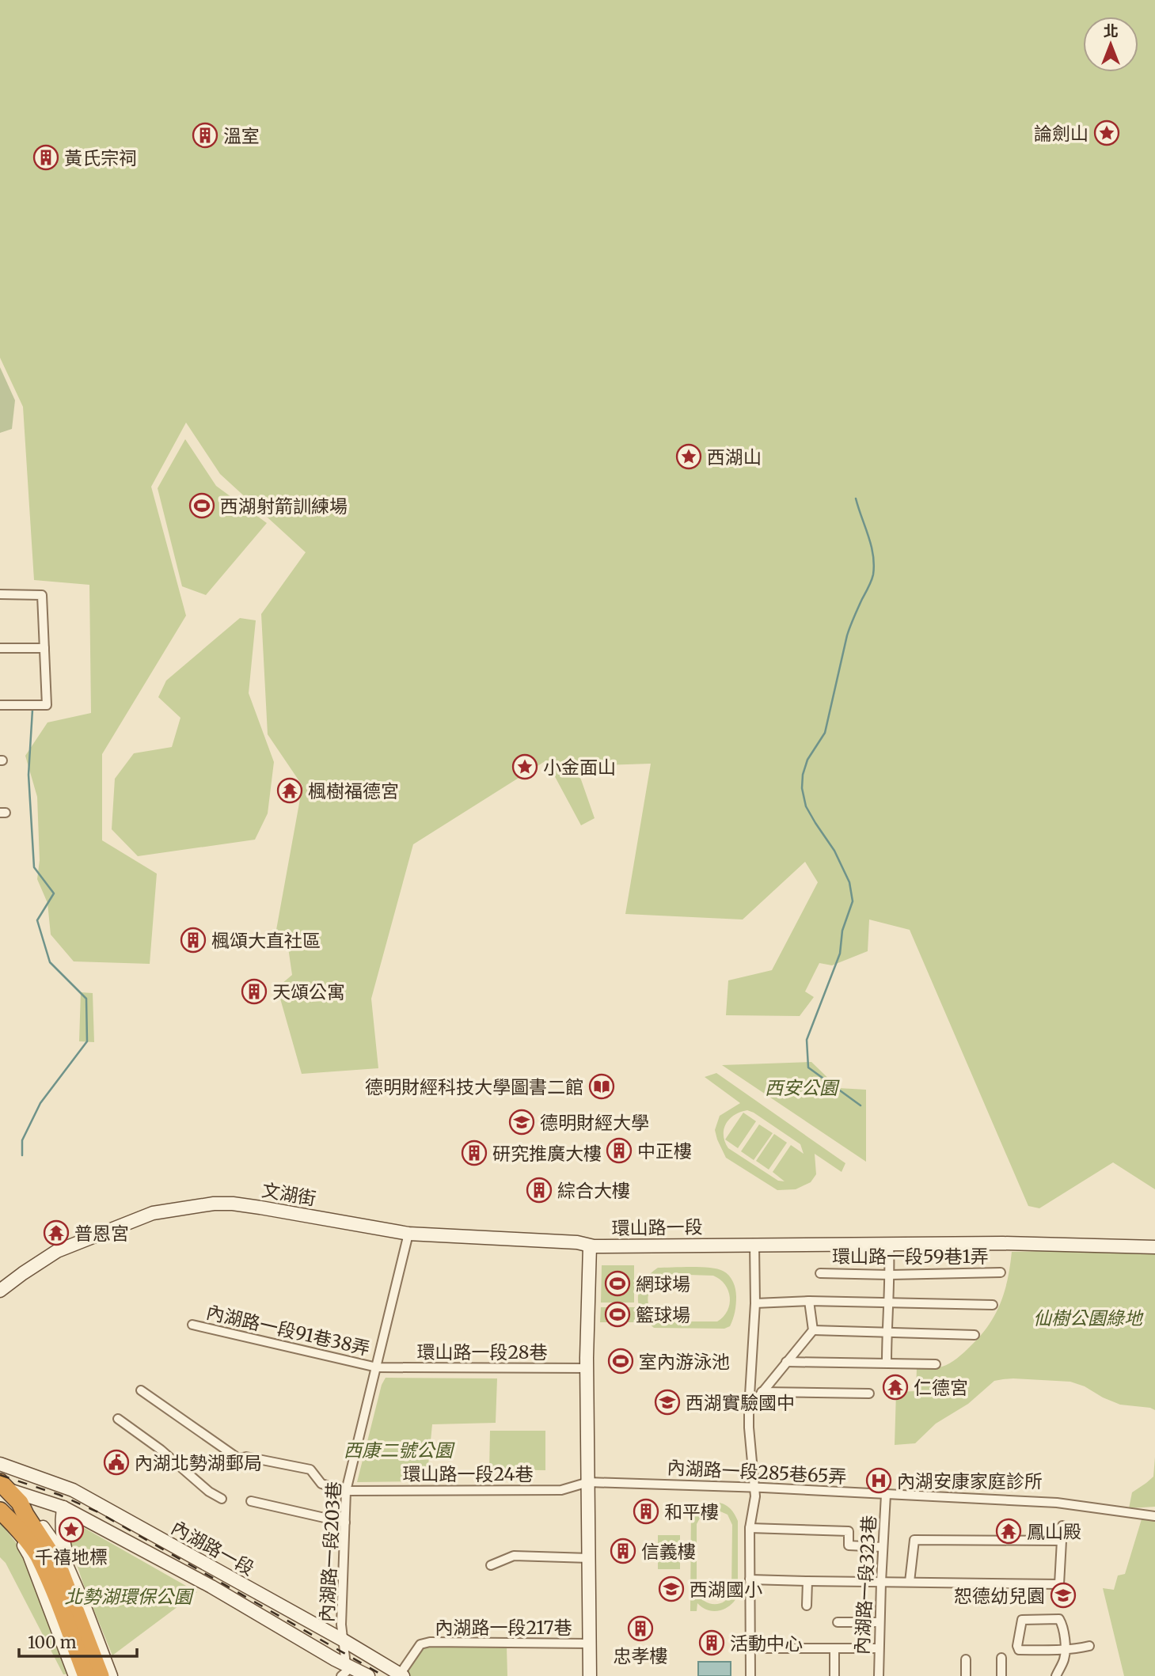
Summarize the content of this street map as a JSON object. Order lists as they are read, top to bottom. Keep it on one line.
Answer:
{"streets":{"street":["文湖街","環山路一段","環山路一段59巷1弄","內湖路一段91巷38弄","環山路一段28巷","內湖路一段285巷65弄","環山路一段24巷","內湖路一段","內湖路一段203巷","內湖路一段323巷","內湖路一段217巷"]},"crossings":[["文湖街","環山路一段"],["文湖街","內湖路一段203巷"],["環山路一段","環山路一段28巷"],["環山路一段","內湖路一段285巷65弄"],["環山路一段","環山路一段24巷"],["環山路一段","內湖路一段217巷"],["內湖路一段91巷38弄","環山路一段28巷"],["內湖路一段91巷38弄","內湖路一段203巷"],["環山路一段28巷","內湖路一段203巷"],["內湖路一段285巷65弄","環山路一段24巷"],["內湖路一段285巷65弄","內湖路一段323巷"],["環山路一段24巷","內湖路一段203巷"],["內湖路一段","內湖路一段203巷"],["內湖路一段","內湖路一段217巷"]],"parks":["西安公園","仙樹公園綠地","西康二號公園","北勢湖環保公園"],"places":{"place":["論劍山","西湖山","小金面山","千禧地標"],"building":["溫室","黃氏宗祠","楓頌大直社區","天頌公寓","中正樓","研究推廣大樓","綜合大樓","和平樓","信義樓","忠孝樓","活動中心"],"sports":["西湖射箭訓練場","網球場","籃球場","室內游泳池"],"temple":["楓樹福德宮","普恩宮","仁德宮","鳳山殿"],"library":["德明財經科技大學圖書二館"],"school or university":["德明財經大學","西湖實驗國中","西湖國小","恕德幼兒園"],"public building":["內湖北勢湖郵局"],"hospital":["內湖安康家庭診所"]},"scale_bar":"100 m","north":"top"}
